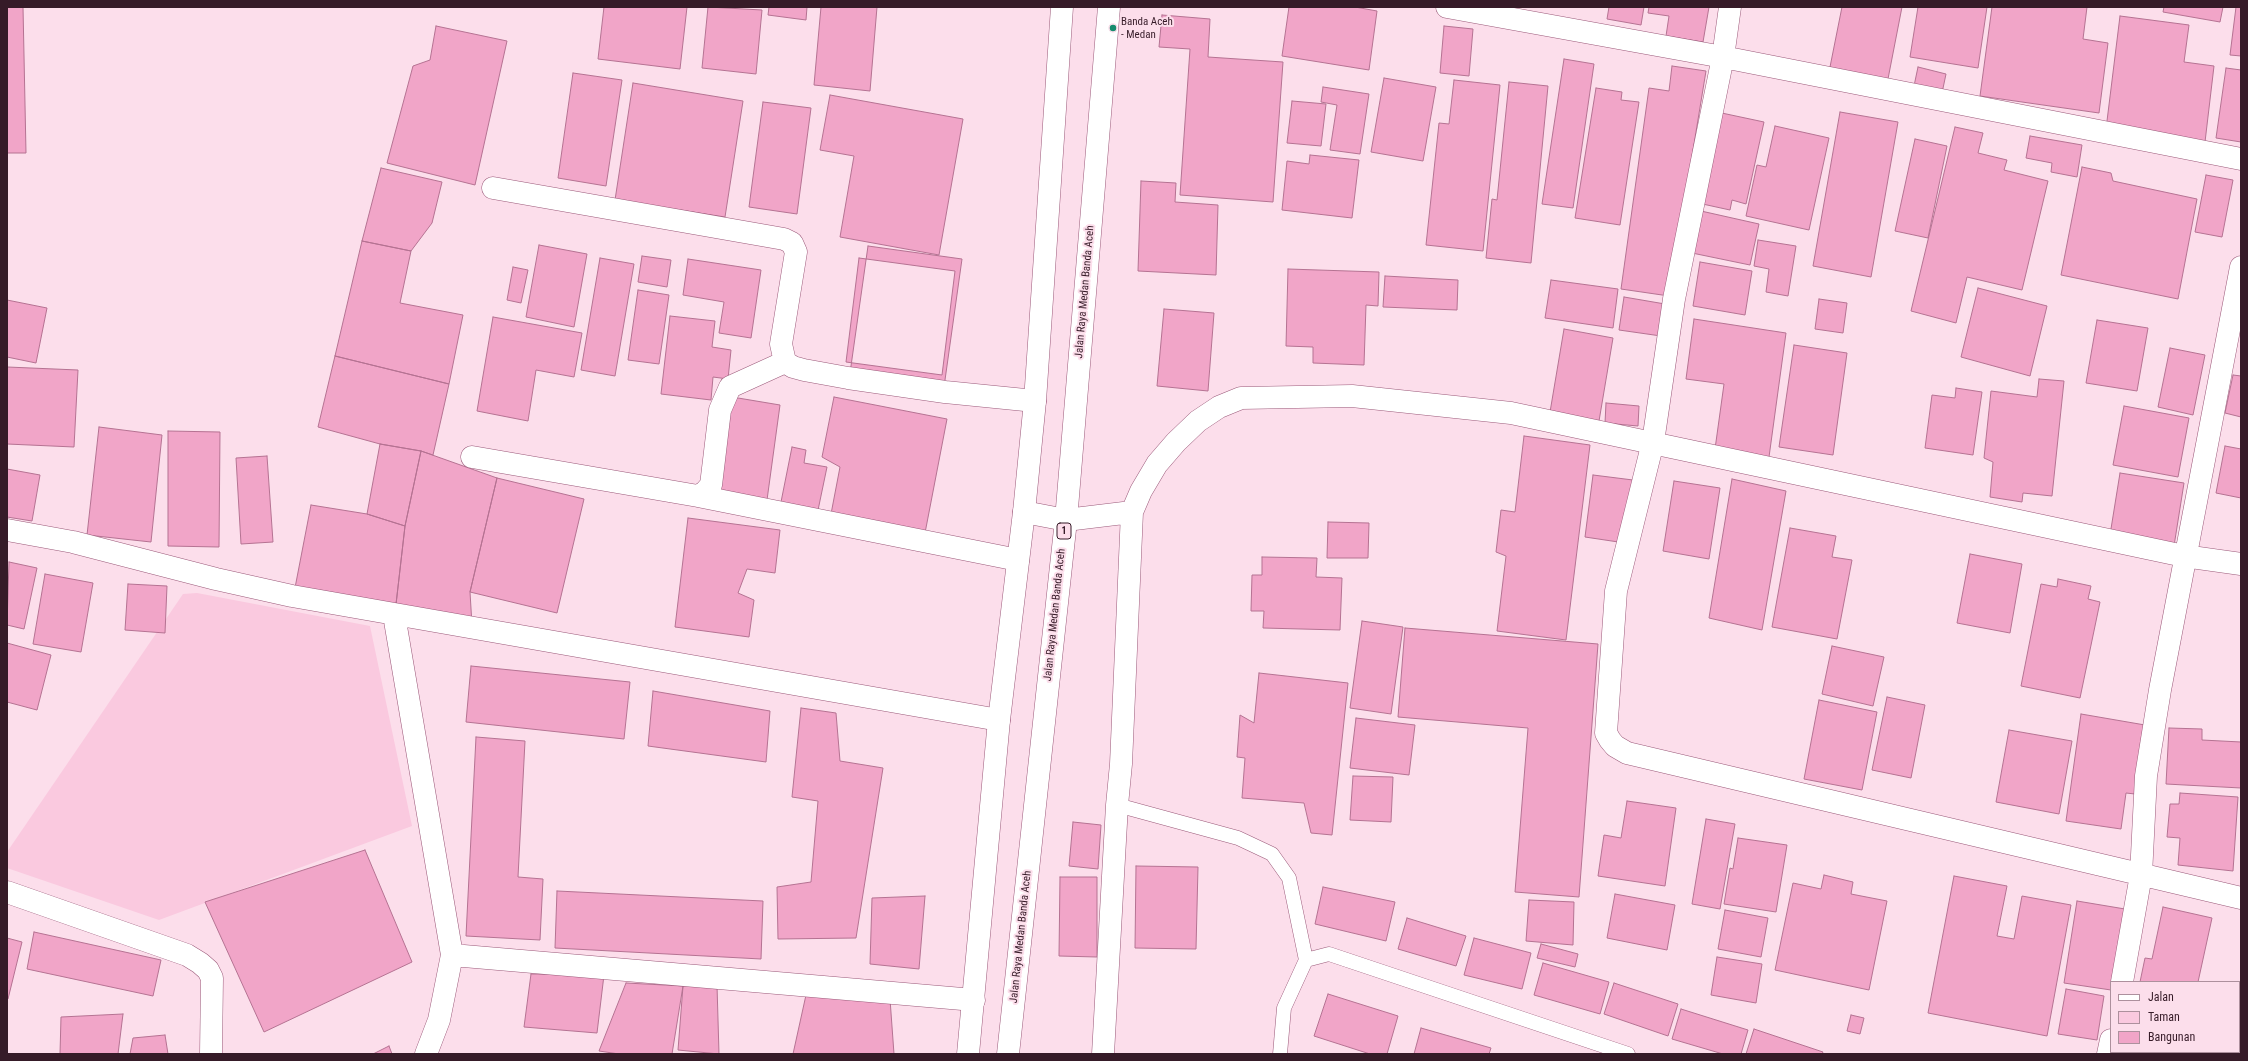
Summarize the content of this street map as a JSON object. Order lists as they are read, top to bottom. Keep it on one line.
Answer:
{"streets":{"main road":["Jalan Raya Medan Banda Aceh","1"]},"places":["Banda Aceh - Medan"],"legend":["Jalan","Taman","Bangunan"]}
